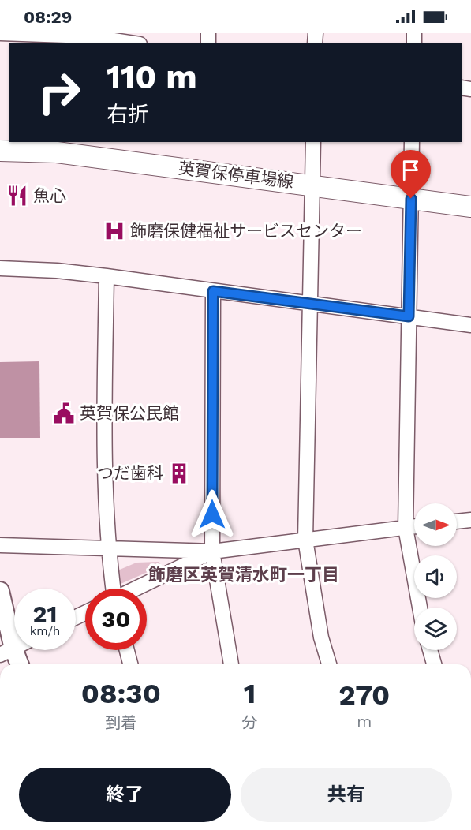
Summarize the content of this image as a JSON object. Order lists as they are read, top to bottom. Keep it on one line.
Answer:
{"streets":{"main road":["英賀保停車場線"]},"districts":["飾磨区英賀清水町一丁目"],"places":{"restaurant":["魚心"],"hospital":["飾磨保健福祉サービスセンター"],"public building":["英賀保公民館"],"building":["つだ歯科"]},"north":"right","page":{"status":"08:29","turn":["110 m","右折"],"speed":"21 km/h","limit":"30","eta":["08:30","到着","1","分","270","m"],"buttons":["終了","共有"]}}
